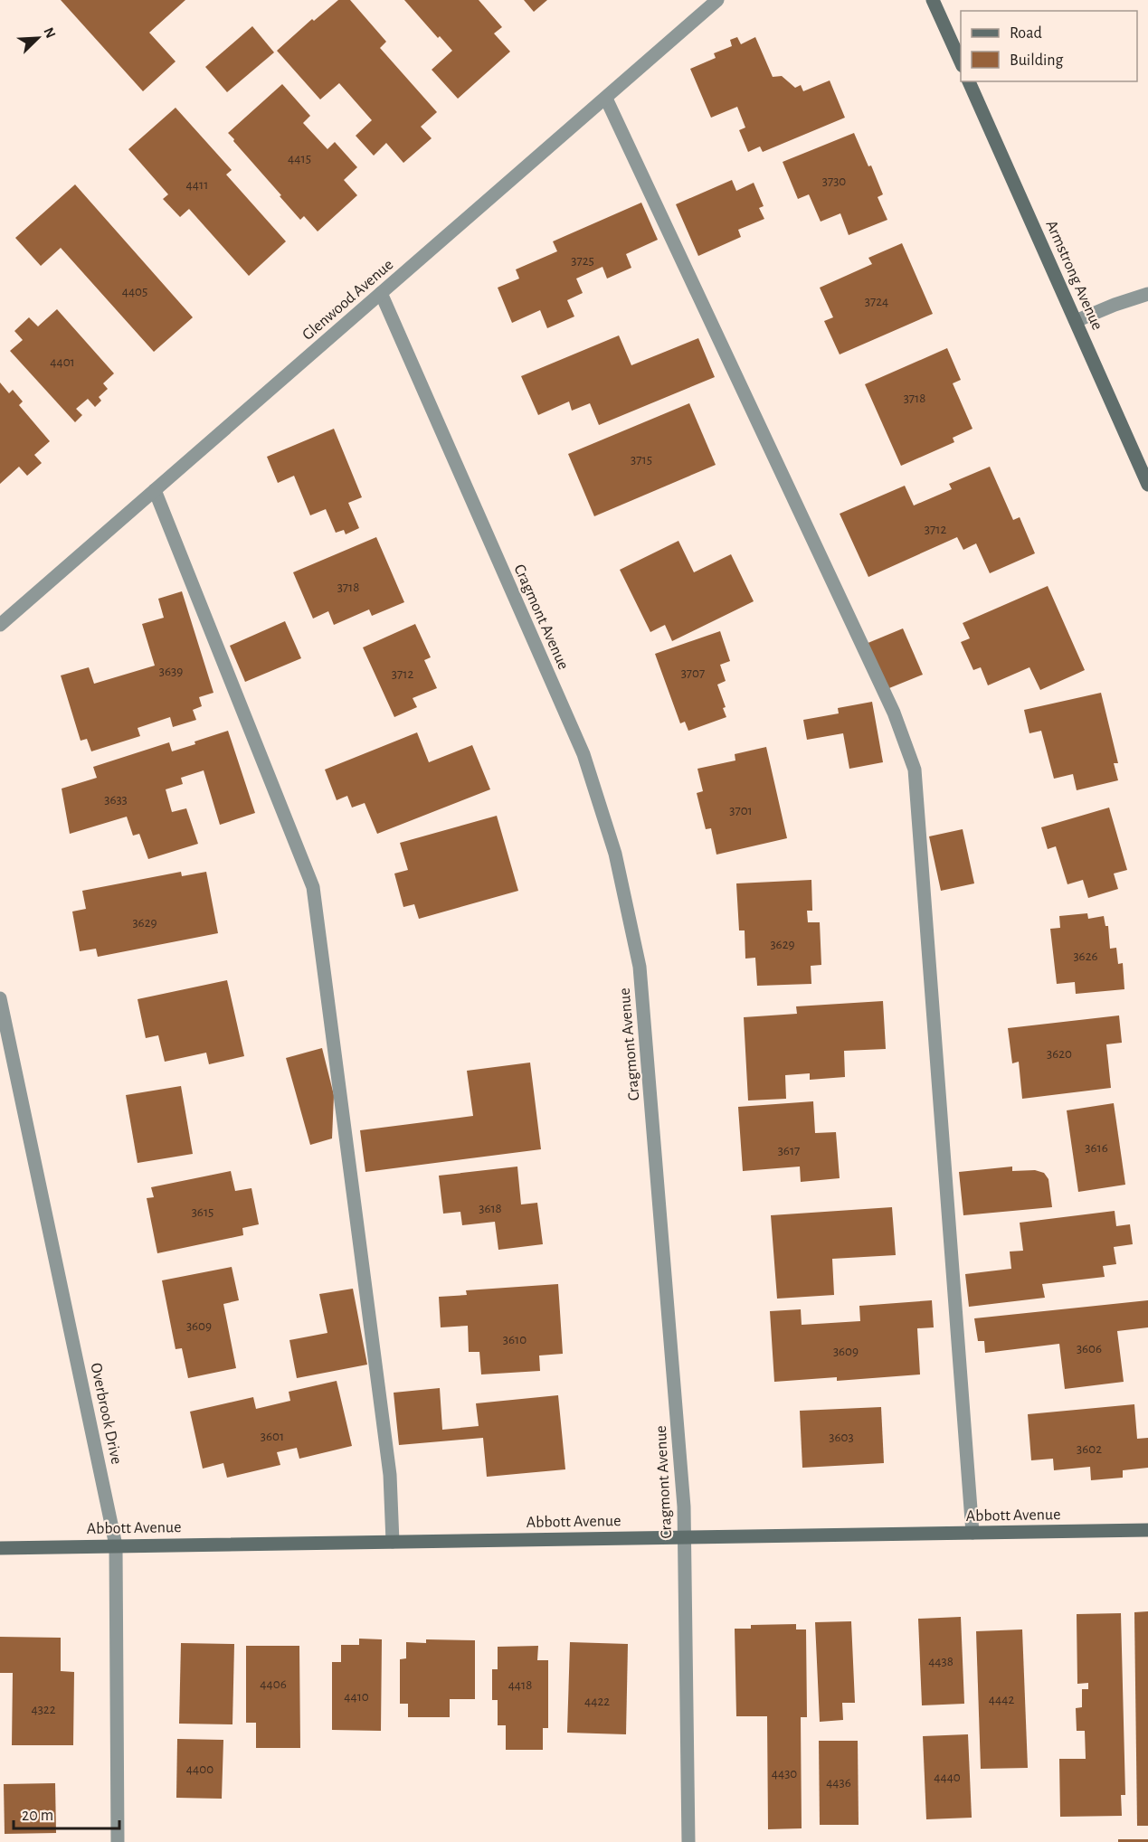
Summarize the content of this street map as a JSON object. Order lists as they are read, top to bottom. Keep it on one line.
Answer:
{"streets":{"street":["Armstrong Avenue","Glenwood Avenue","Cragmont Avenue","Overbrook Drive","Abbott Avenue"]},"crossings":[["Glenwood Avenue","Cragmont Avenue"],["Cragmont Avenue","Abbott Avenue"],["Overbrook Drive","Abbott Avenue"]],"house_numbers":["4415","3730","4411","3725","4405","3724","4401","3718","3715","3712","3718","3639","3707","3712","3633","3701","3629","3629","3626","3620","3616","3617","3618","3615","3609","3610","3606","3609","3601","3603","3602","4438","4406","4418","4410","4442","4422","4322","4400","4430","4440","4436"],"legend":["Road","Building"],"scale_bar":"20 m","north":"top right"}
